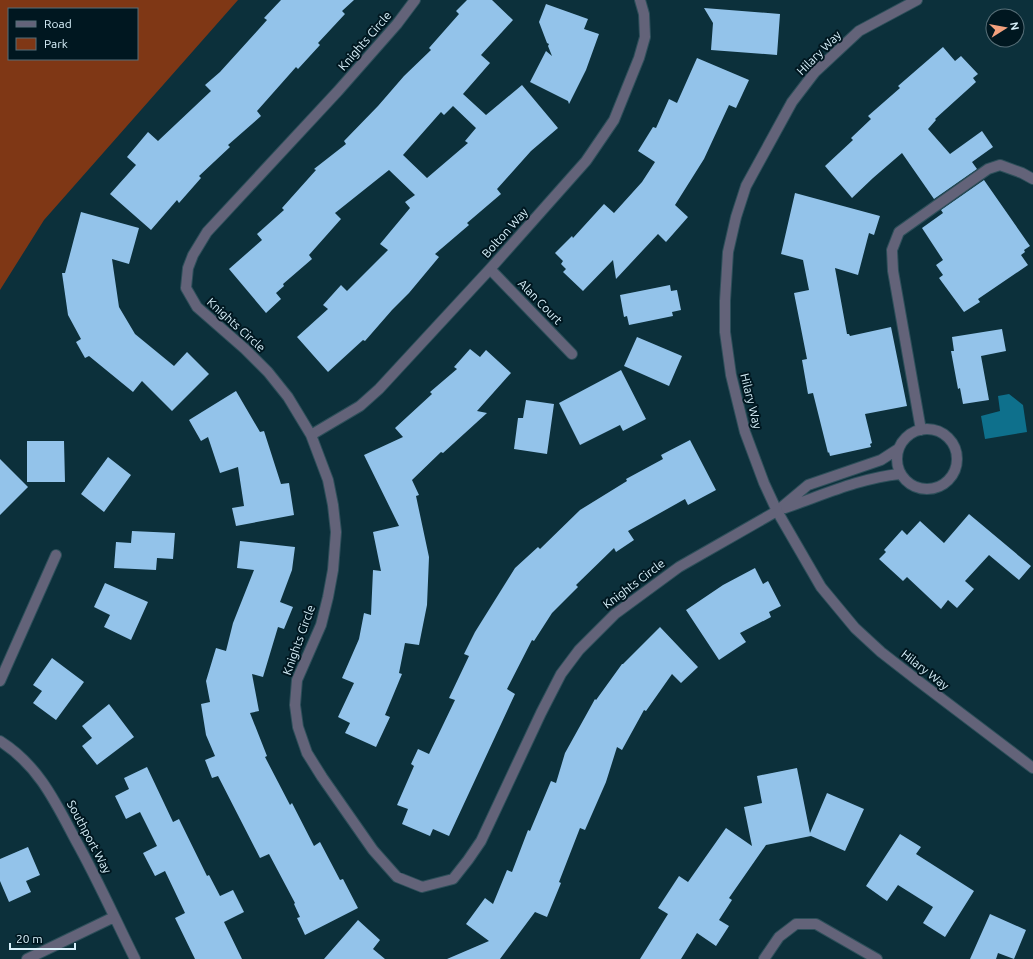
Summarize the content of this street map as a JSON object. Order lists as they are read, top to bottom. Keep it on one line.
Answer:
{"streets":{"street":["Knights Circle","Hilary Way","Bolton Way","Alan Court","Southport Way"]},"crossings":[["Knights Circle","Hilary Way"],["Knights Circle","Bolton Way"],["Bolton Way","Alan Court"]],"legend":["Road","Park"],"scale_bar":"20 m","north":"right"}
